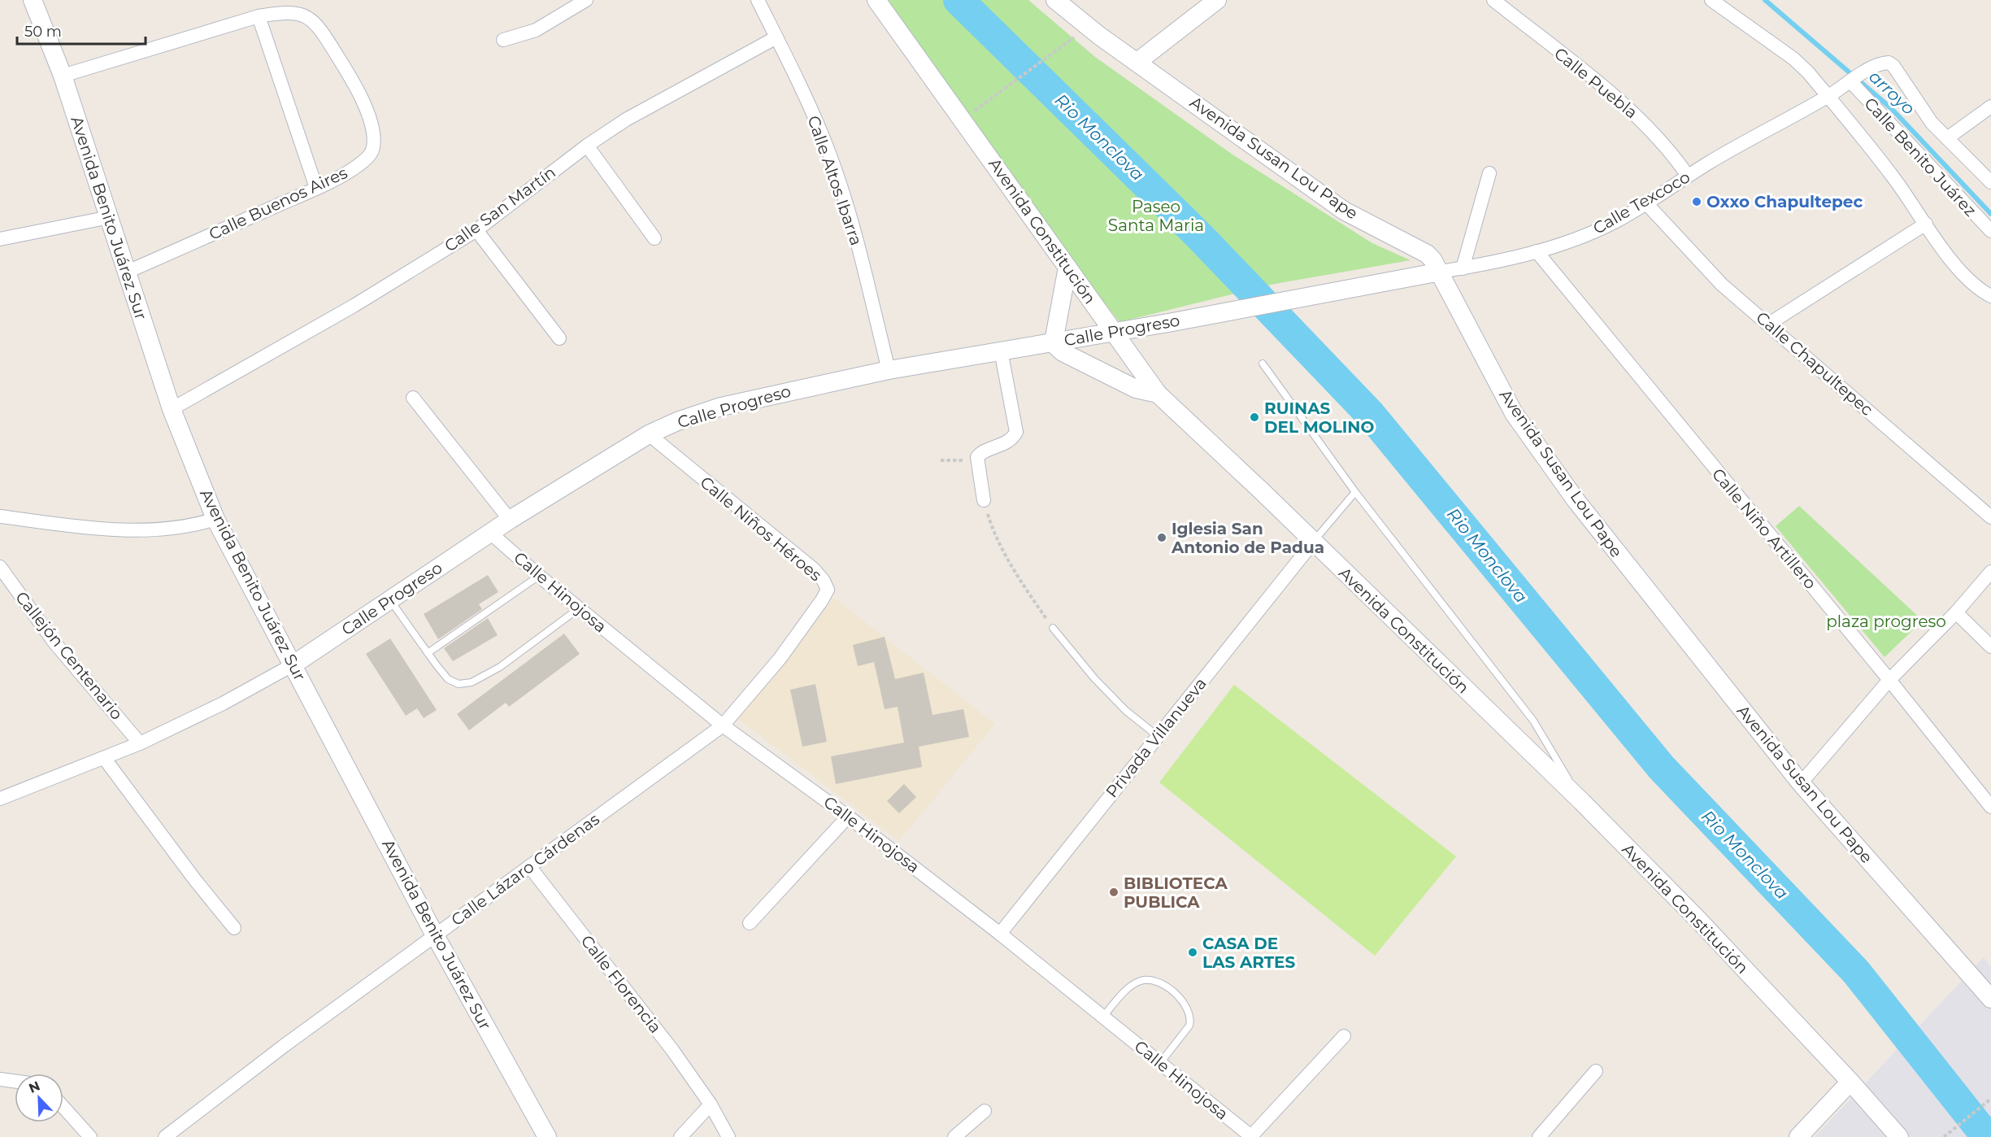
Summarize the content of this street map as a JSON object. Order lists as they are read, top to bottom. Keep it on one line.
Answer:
{"streets":{"street":["Calle Puebla","Calle Benito Juárez","Avenida Susan Lou Pape","Calle Altos Ibarra","Calle Texcoco","Calle Buenos Aires","Calle San Martín","Avenida Benito Juárez Sur","Avenida Constitución","Calle Progreso","Calle Chapultepec","Calle Niños Héroes","Calle Niño Artillero","Calle Hinojosa","Callejón Centenario","Privada Villanueva","Calle Lázaro Cárdenas","Calle Florencia"]},"crossings":[["Calle Puebla","Calle Texcoco"],["Calle Benito Juárez","Calle Texcoco"],["Avenida Susan Lou Pape","Calle Texcoco"],["Avenida Susan Lou Pape","Calle Progreso"],["Calle Altos Ibarra","Calle San Martín"],["Calle Altos Ibarra","Calle Progreso"],["Calle Texcoco","Calle Progreso"],["Calle Texcoco","Calle Chapultepec"],["Calle Texcoco","Calle Niño Artillero"],["Calle Buenos Aires","Avenida Benito Juárez Sur"],["Calle San Martín","Avenida Benito Juárez Sur"],["Avenida Benito Juárez Sur","Calle Progreso"],["Avenida Benito Juárez Sur","Calle Lázaro Cárdenas"],["Avenida Constitución","Calle Progreso"],["Avenida Constitución","Privada Villanueva"],["Calle Progreso","Calle Niños Héroes"],["Calle Progreso","Calle Hinojosa"],["Calle Progreso","Callejón Centenario"],["Calle Niños Héroes","Calle Hinojosa"],["Calle Niños Héroes","Calle Lázaro Cárdenas"],["Calle Hinojosa","Privada Villanueva"],["Calle Hinojosa","Calle Lázaro Cárdenas"],["Calle Lázaro Cárdenas","Calle Florencia"]],"water":["arroyo","Rio Monclova"],"parks":["Paseo Santa Maria","plaza progreso"],"places":["Oxxo Chapultepec","RUINAS DEL MOLINO","Iglesia San Antonio de Padua","BIBLIOTECA PUBLICA","CASA DE LAS ARTES"],"scale_bar":"50 m","north":"top left"}
